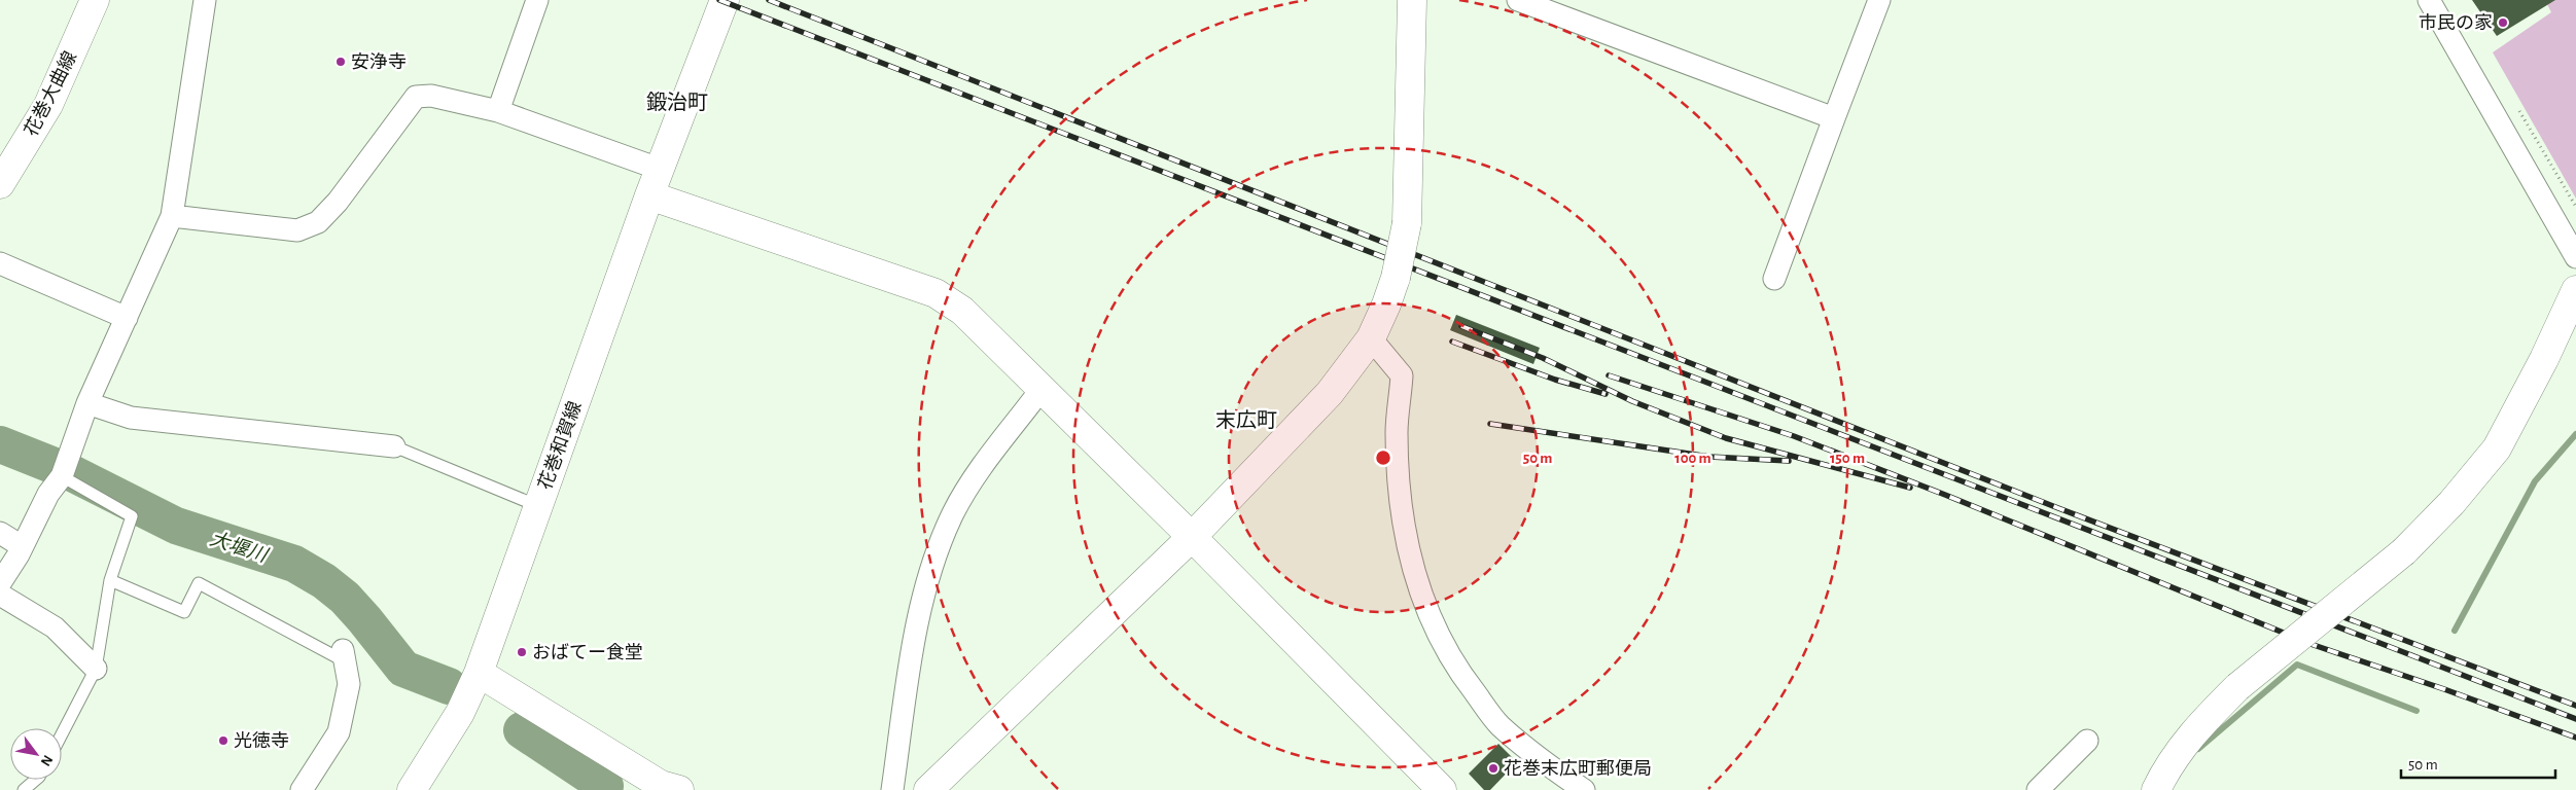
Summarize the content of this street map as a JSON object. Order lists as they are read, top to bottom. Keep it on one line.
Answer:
{"streets":{"street":["花巻大曲線","花巻和賀線"]},"districts":["鍛治町","末広町"],"water":["大堰川"],"places":["市民の家","安浄寺","おばてー食堂","光徳寺","花巻末広町郵便局"],"scale_bar":"50 m","north":"bottom right","rings":["50 m","100 m","150 m"]}
